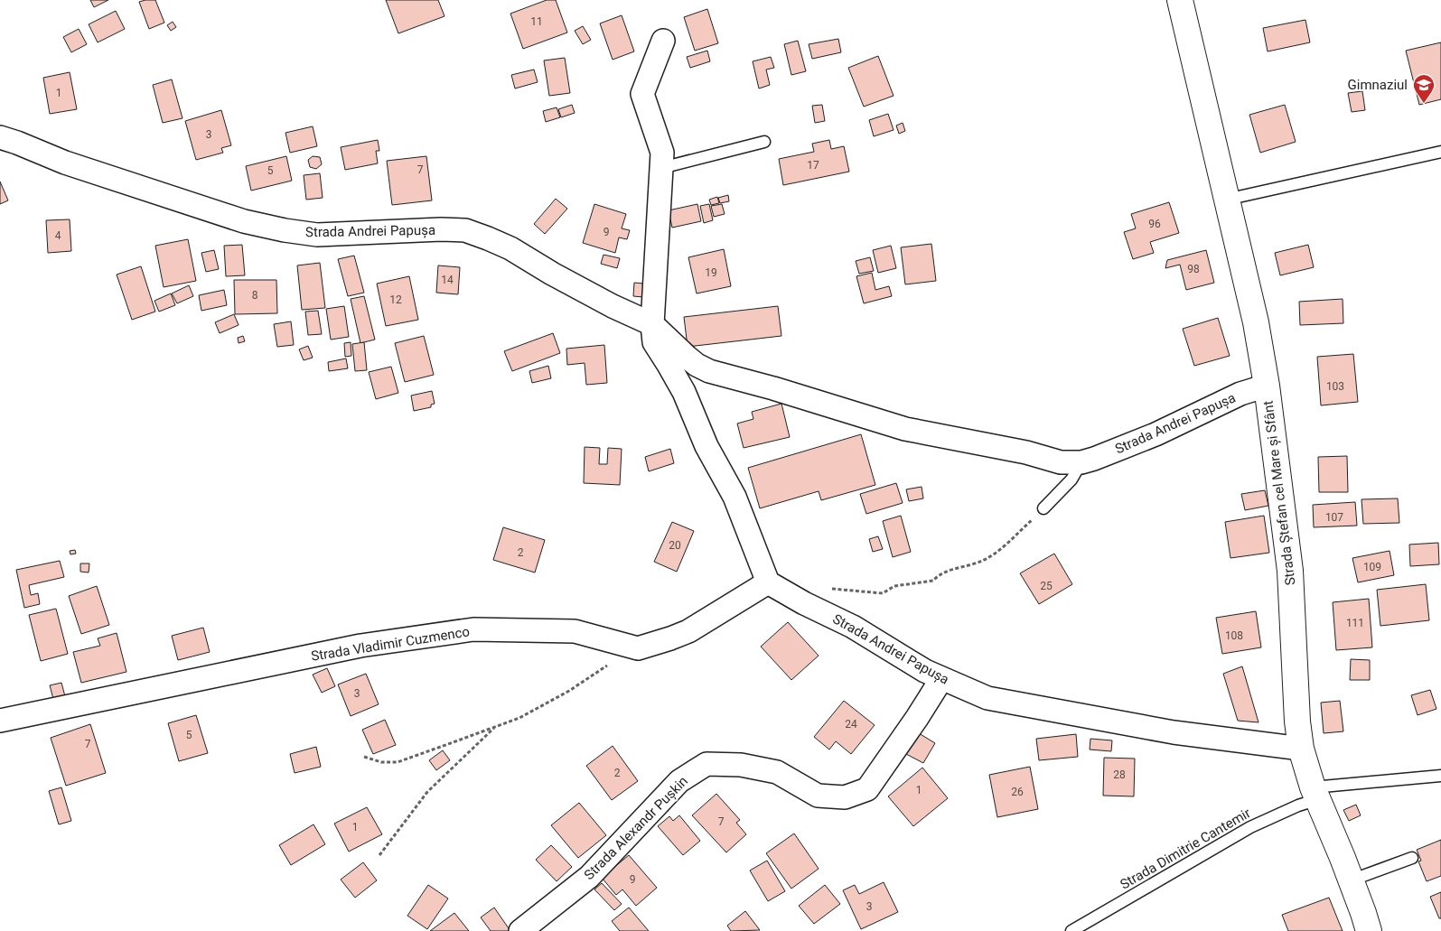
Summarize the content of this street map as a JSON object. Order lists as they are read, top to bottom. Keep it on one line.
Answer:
{"streets":{"main road":["Strada Ștefan cel Mare și Sfânt"],"street":["Strada Andrei Papușa","Strada Vladimir Cuzmenco","Strada Alexandr Pușkin"],"lane":["Strada Dimitrie Cantemir"]},"crossings":[["Strada Andrei Papușa","Strada Ștefan cel Mare și Sfânt"],["Strada Andrei Papușa","Strada Alexandr Pușkin"],["Strada Ștefan cel Mare și Sfânt","Strada Dimitrie Cantemir"]],"places":{"school or university":["Gimnaziul"]},"house_numbers":["11","1","3","17","7","5","96","9","4","98","19","14","8","12","103","107","20","2","109","25","111","108","3","24","5","7","2","28","1","26","7","1","9","3"]}
